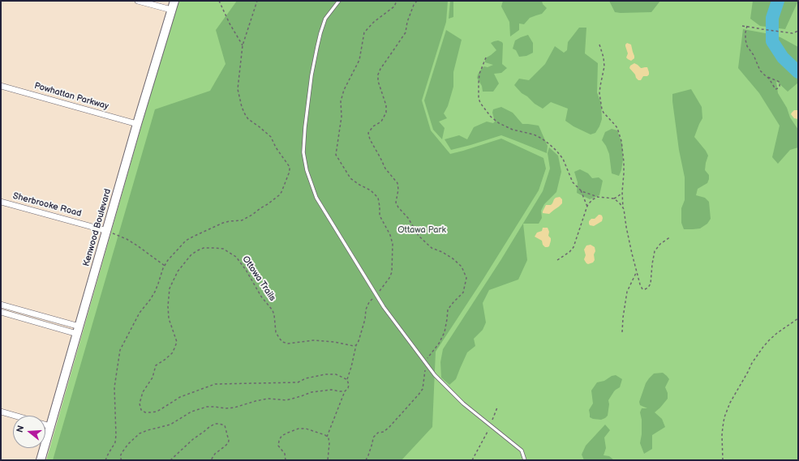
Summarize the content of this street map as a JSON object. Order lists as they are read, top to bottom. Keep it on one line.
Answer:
{"streets":{"street":["Powhattan Parkway","Sherbrooke Road","Kenwood Boulevard"],"path":["Ottowa Trails"]},"crossings":[["Powhattan Parkway","Kenwood Boulevard"],["Sherbrooke Road","Kenwood Boulevard"]],"parks":["Ottawa Park"],"north":"left"}
